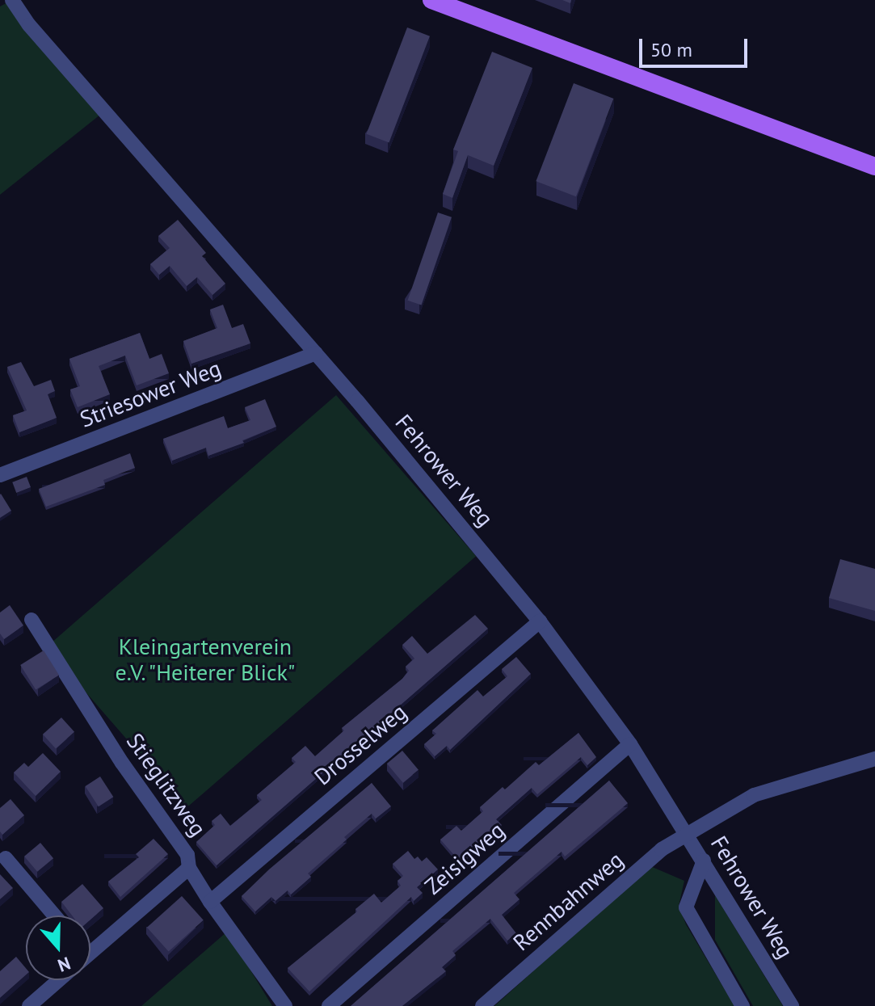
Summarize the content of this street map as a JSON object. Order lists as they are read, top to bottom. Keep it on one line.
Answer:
{"streets":{"street":["Striesower Weg","Fehrower Weg","Drosselweg","Stieglitzweg","Zeisigweg","Rennbahnweg"]},"crossings":[["Striesower Weg","Fehrower Weg"],["Fehrower Weg","Drosselweg"],["Fehrower Weg","Zeisigweg"],["Fehrower Weg","Rennbahnweg"],["Drosselweg","Stieglitzweg"]],"parks":["Kleingartenverein e.V. \"Heiterer Blick\""],"scale_bar":"50 m","north":"bottom"}
